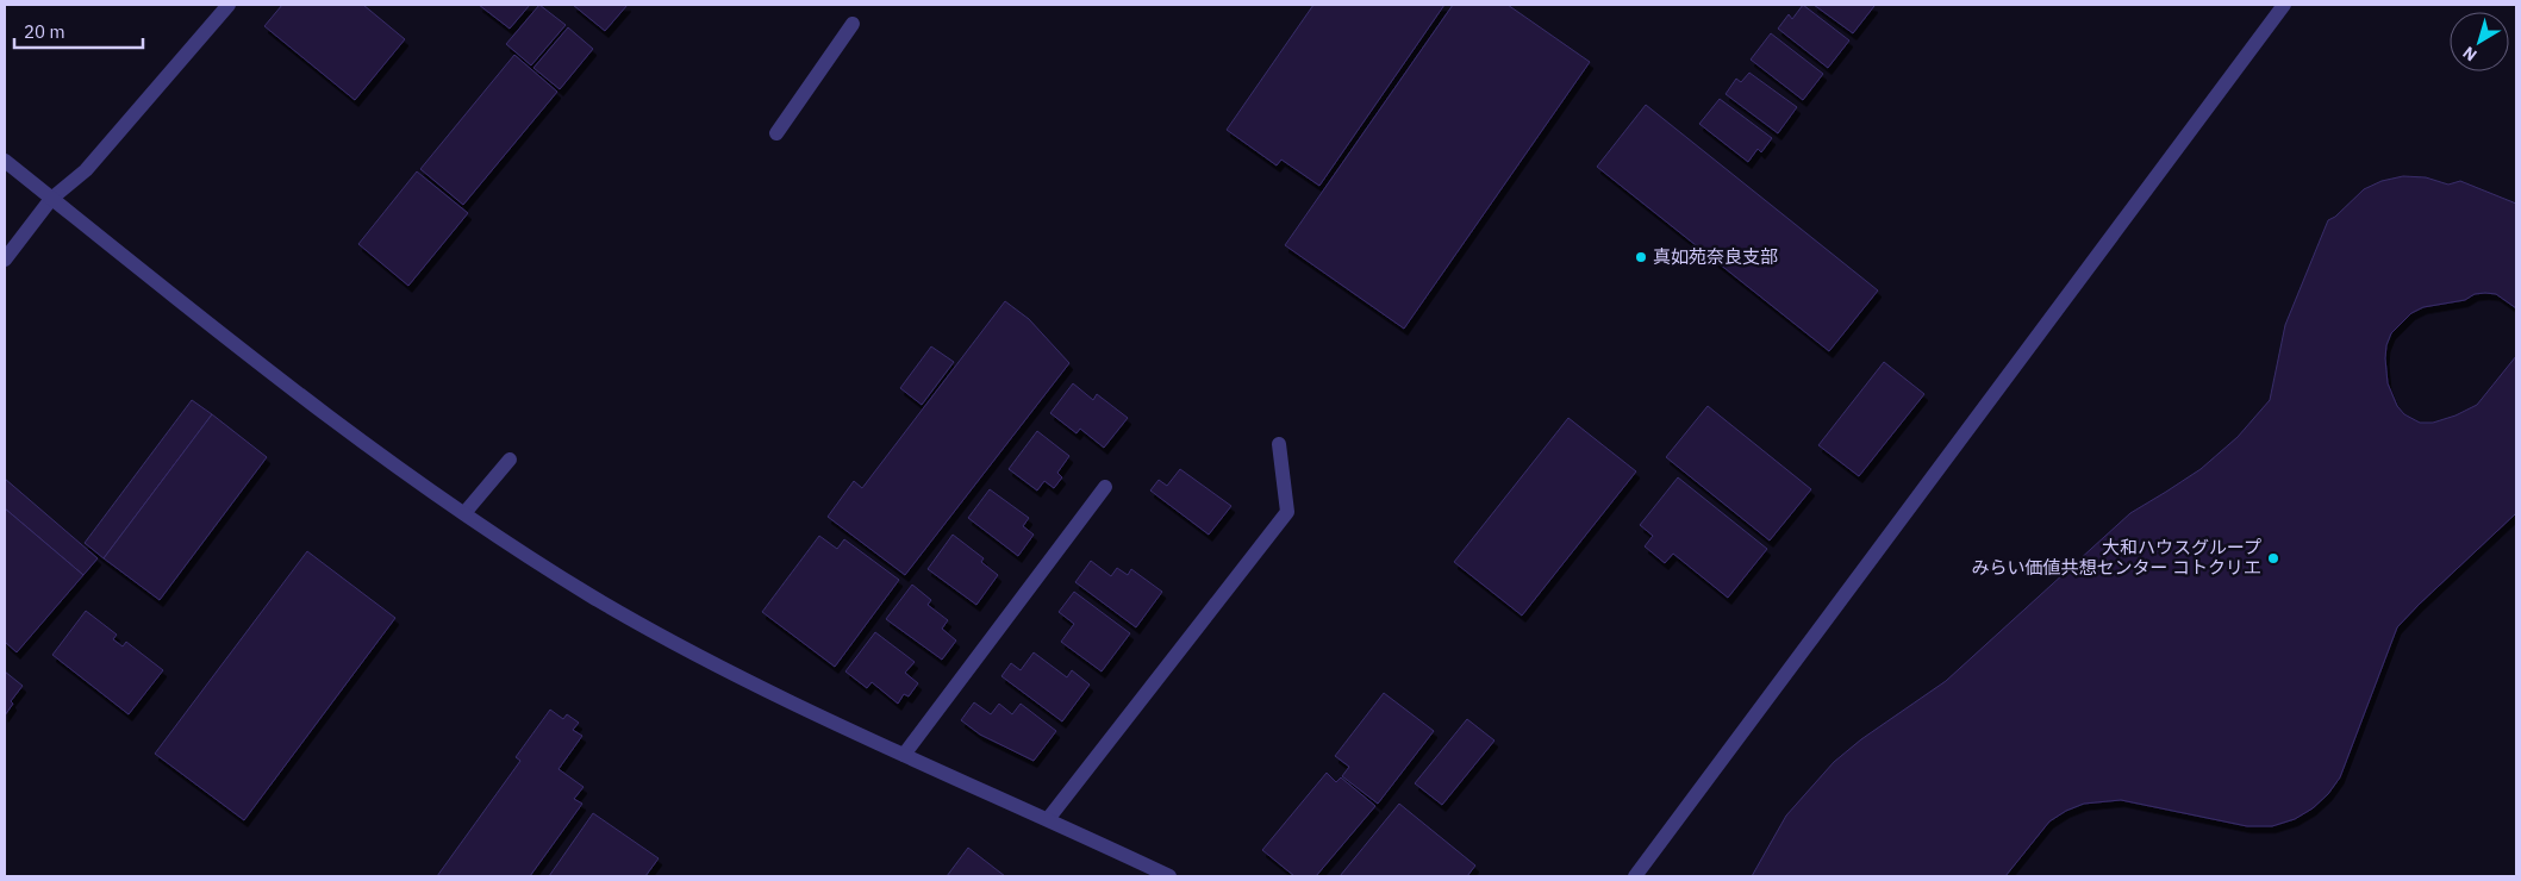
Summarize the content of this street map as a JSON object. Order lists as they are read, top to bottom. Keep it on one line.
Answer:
{"places":["真如苑奈良支部","大和ハウスグループ みらい価値共想センター コトクリエ"],"scale_bar":"20 m","north":"bottom left"}
